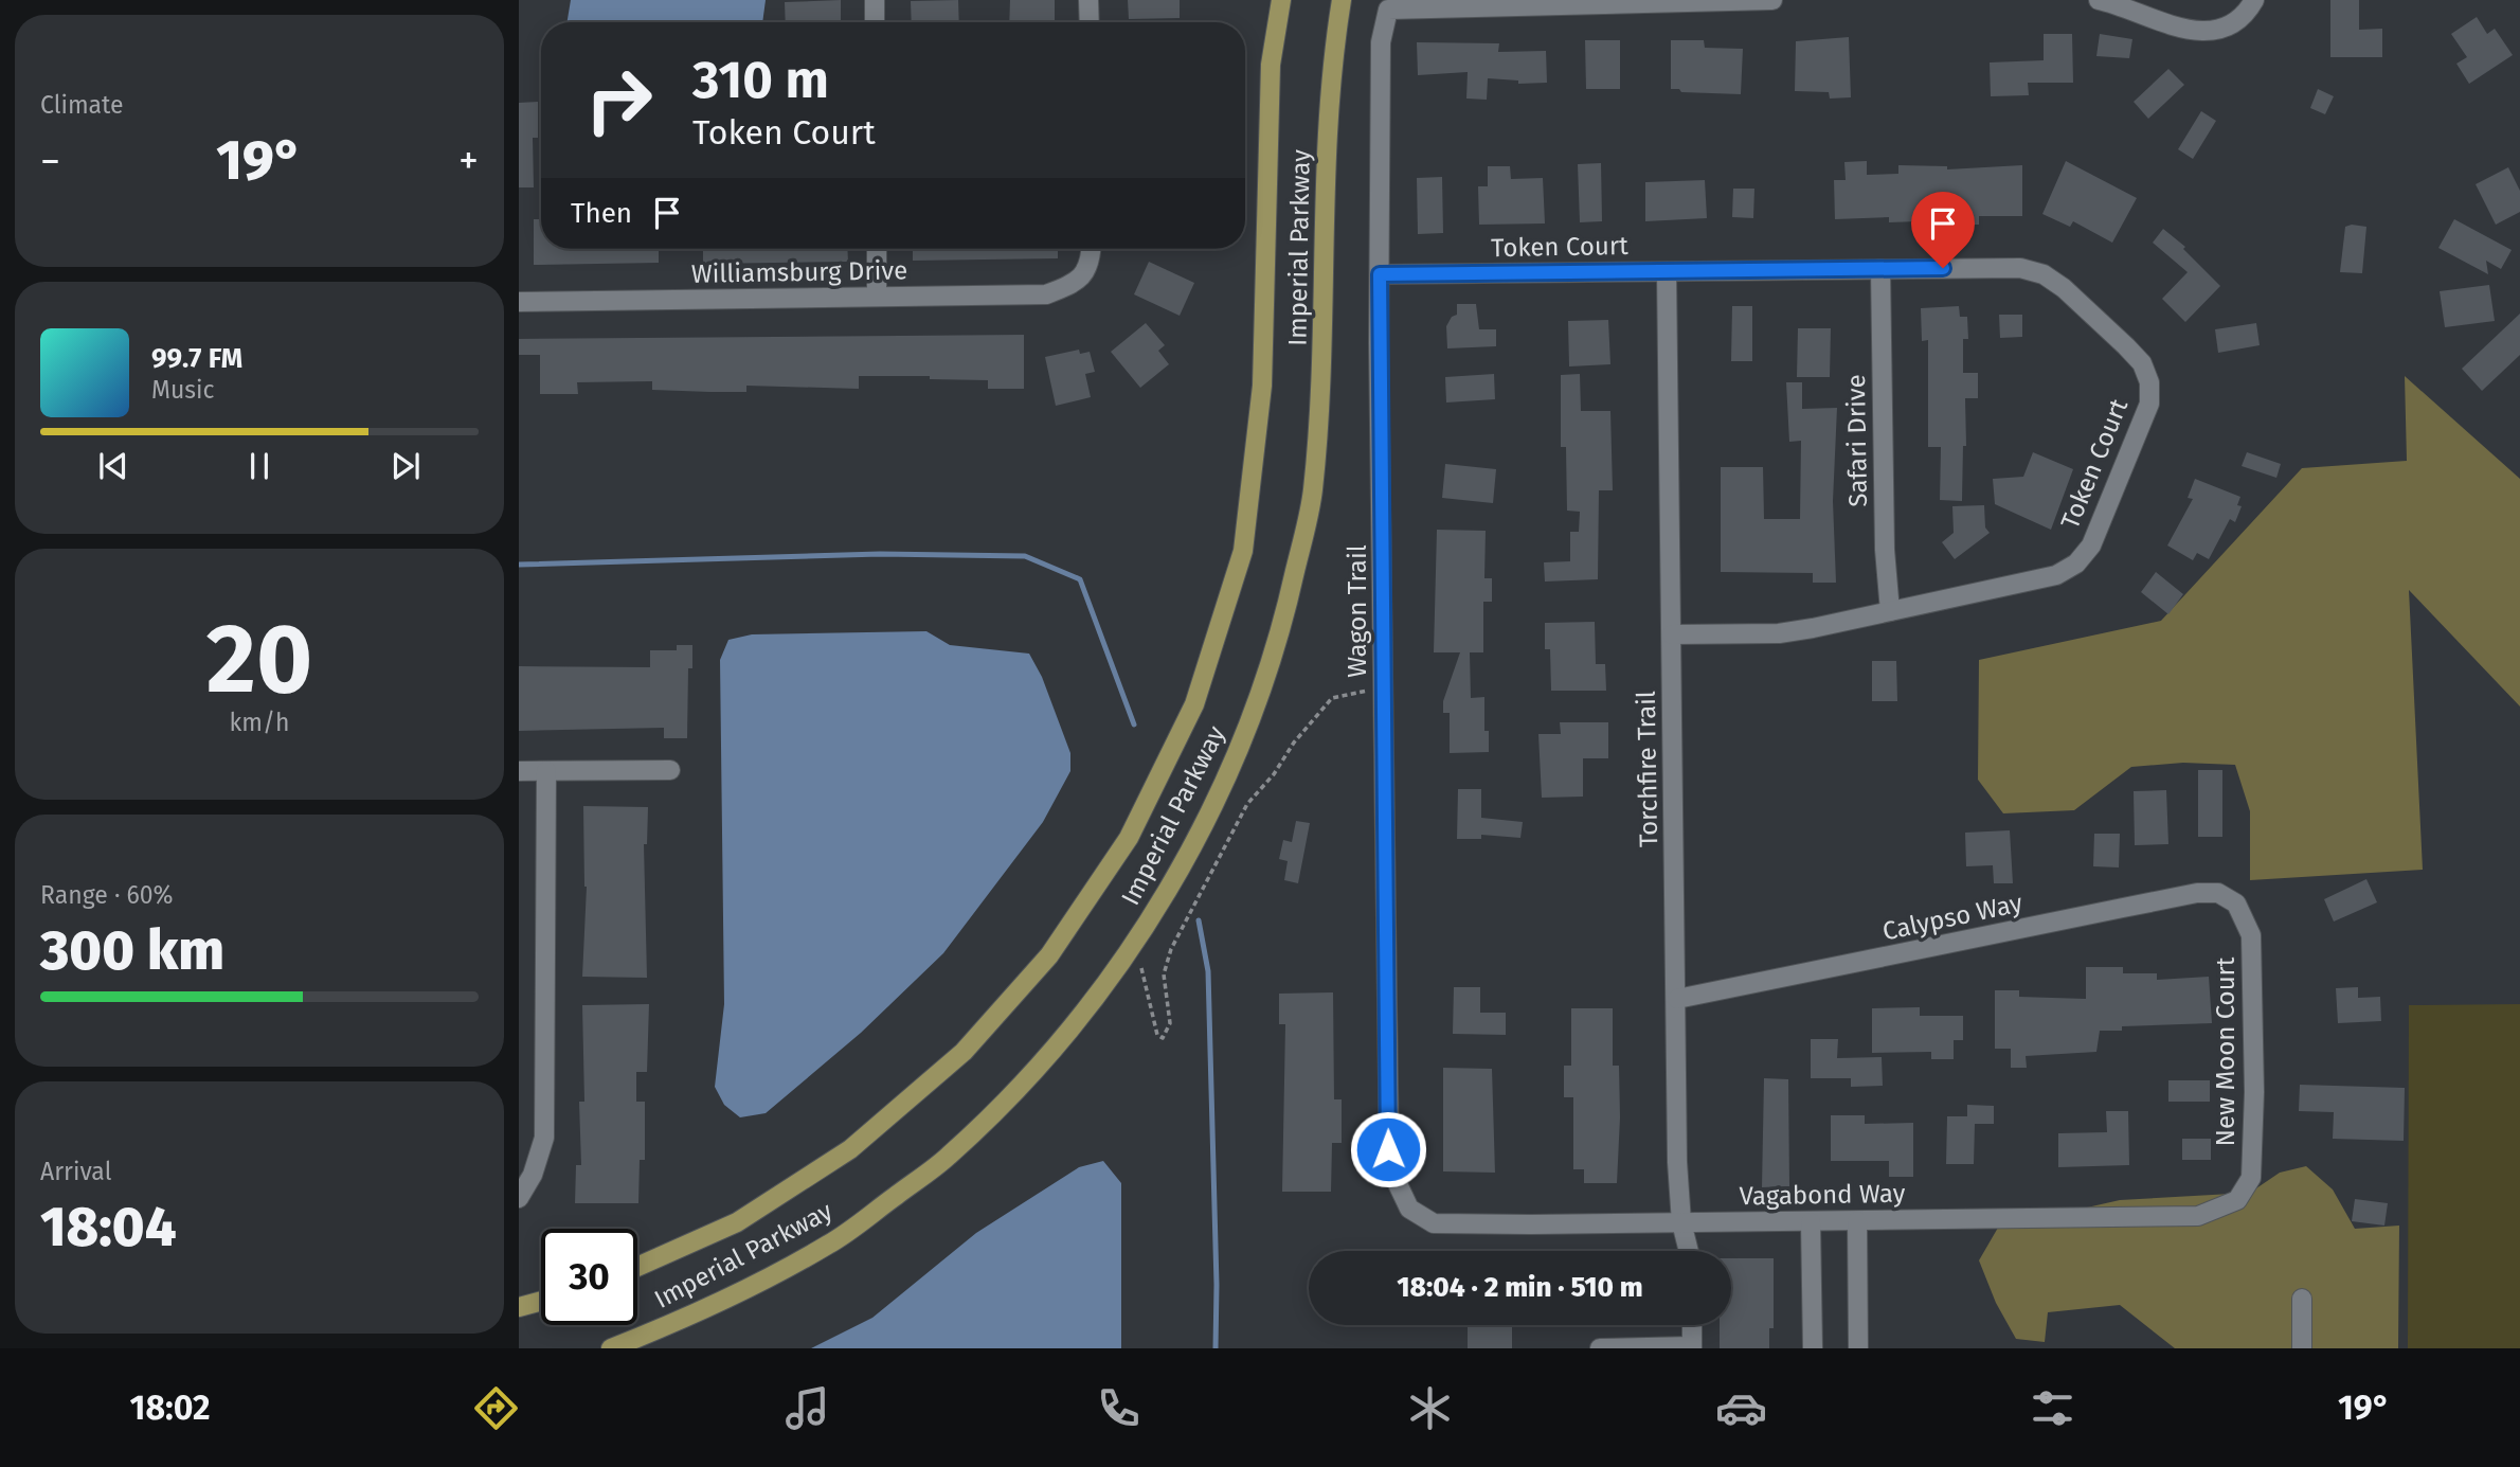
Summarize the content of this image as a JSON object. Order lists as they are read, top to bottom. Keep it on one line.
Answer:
{"streets":{"main road":["Imperial Parkway"],"street":["Token Court","Williamsburg Drive","Safari Drive","Wagon Trail","Torchfire Trail","Calypso Way","New Moon Court","Vagabond Way"]},"crossings":[["Token Court","Safari Drive"],["Token Court","Wagon Trail"],["Token Court","Torchfire Trail"],["Wagon Trail","Vagabond Way"],["Torchfire Trail","Calypso Way"],["Torchfire Trail","Vagabond Way"],["Calypso Way","New Moon Court"],["New Moon Court","Vagabond Way"]],"page":{"tile":["Climate",["20","km/h"],["Range · 60%","300 km"],["Arrival","18:04"]],"turn":["310 m","Token Court"],"heat":["−","19°","+"],"then":"Then","song":["99.7 FM","Music"],"limit":"30","trip":"18:04 · 2 min · 510 m","tabs":["18:02","19°"]}}
